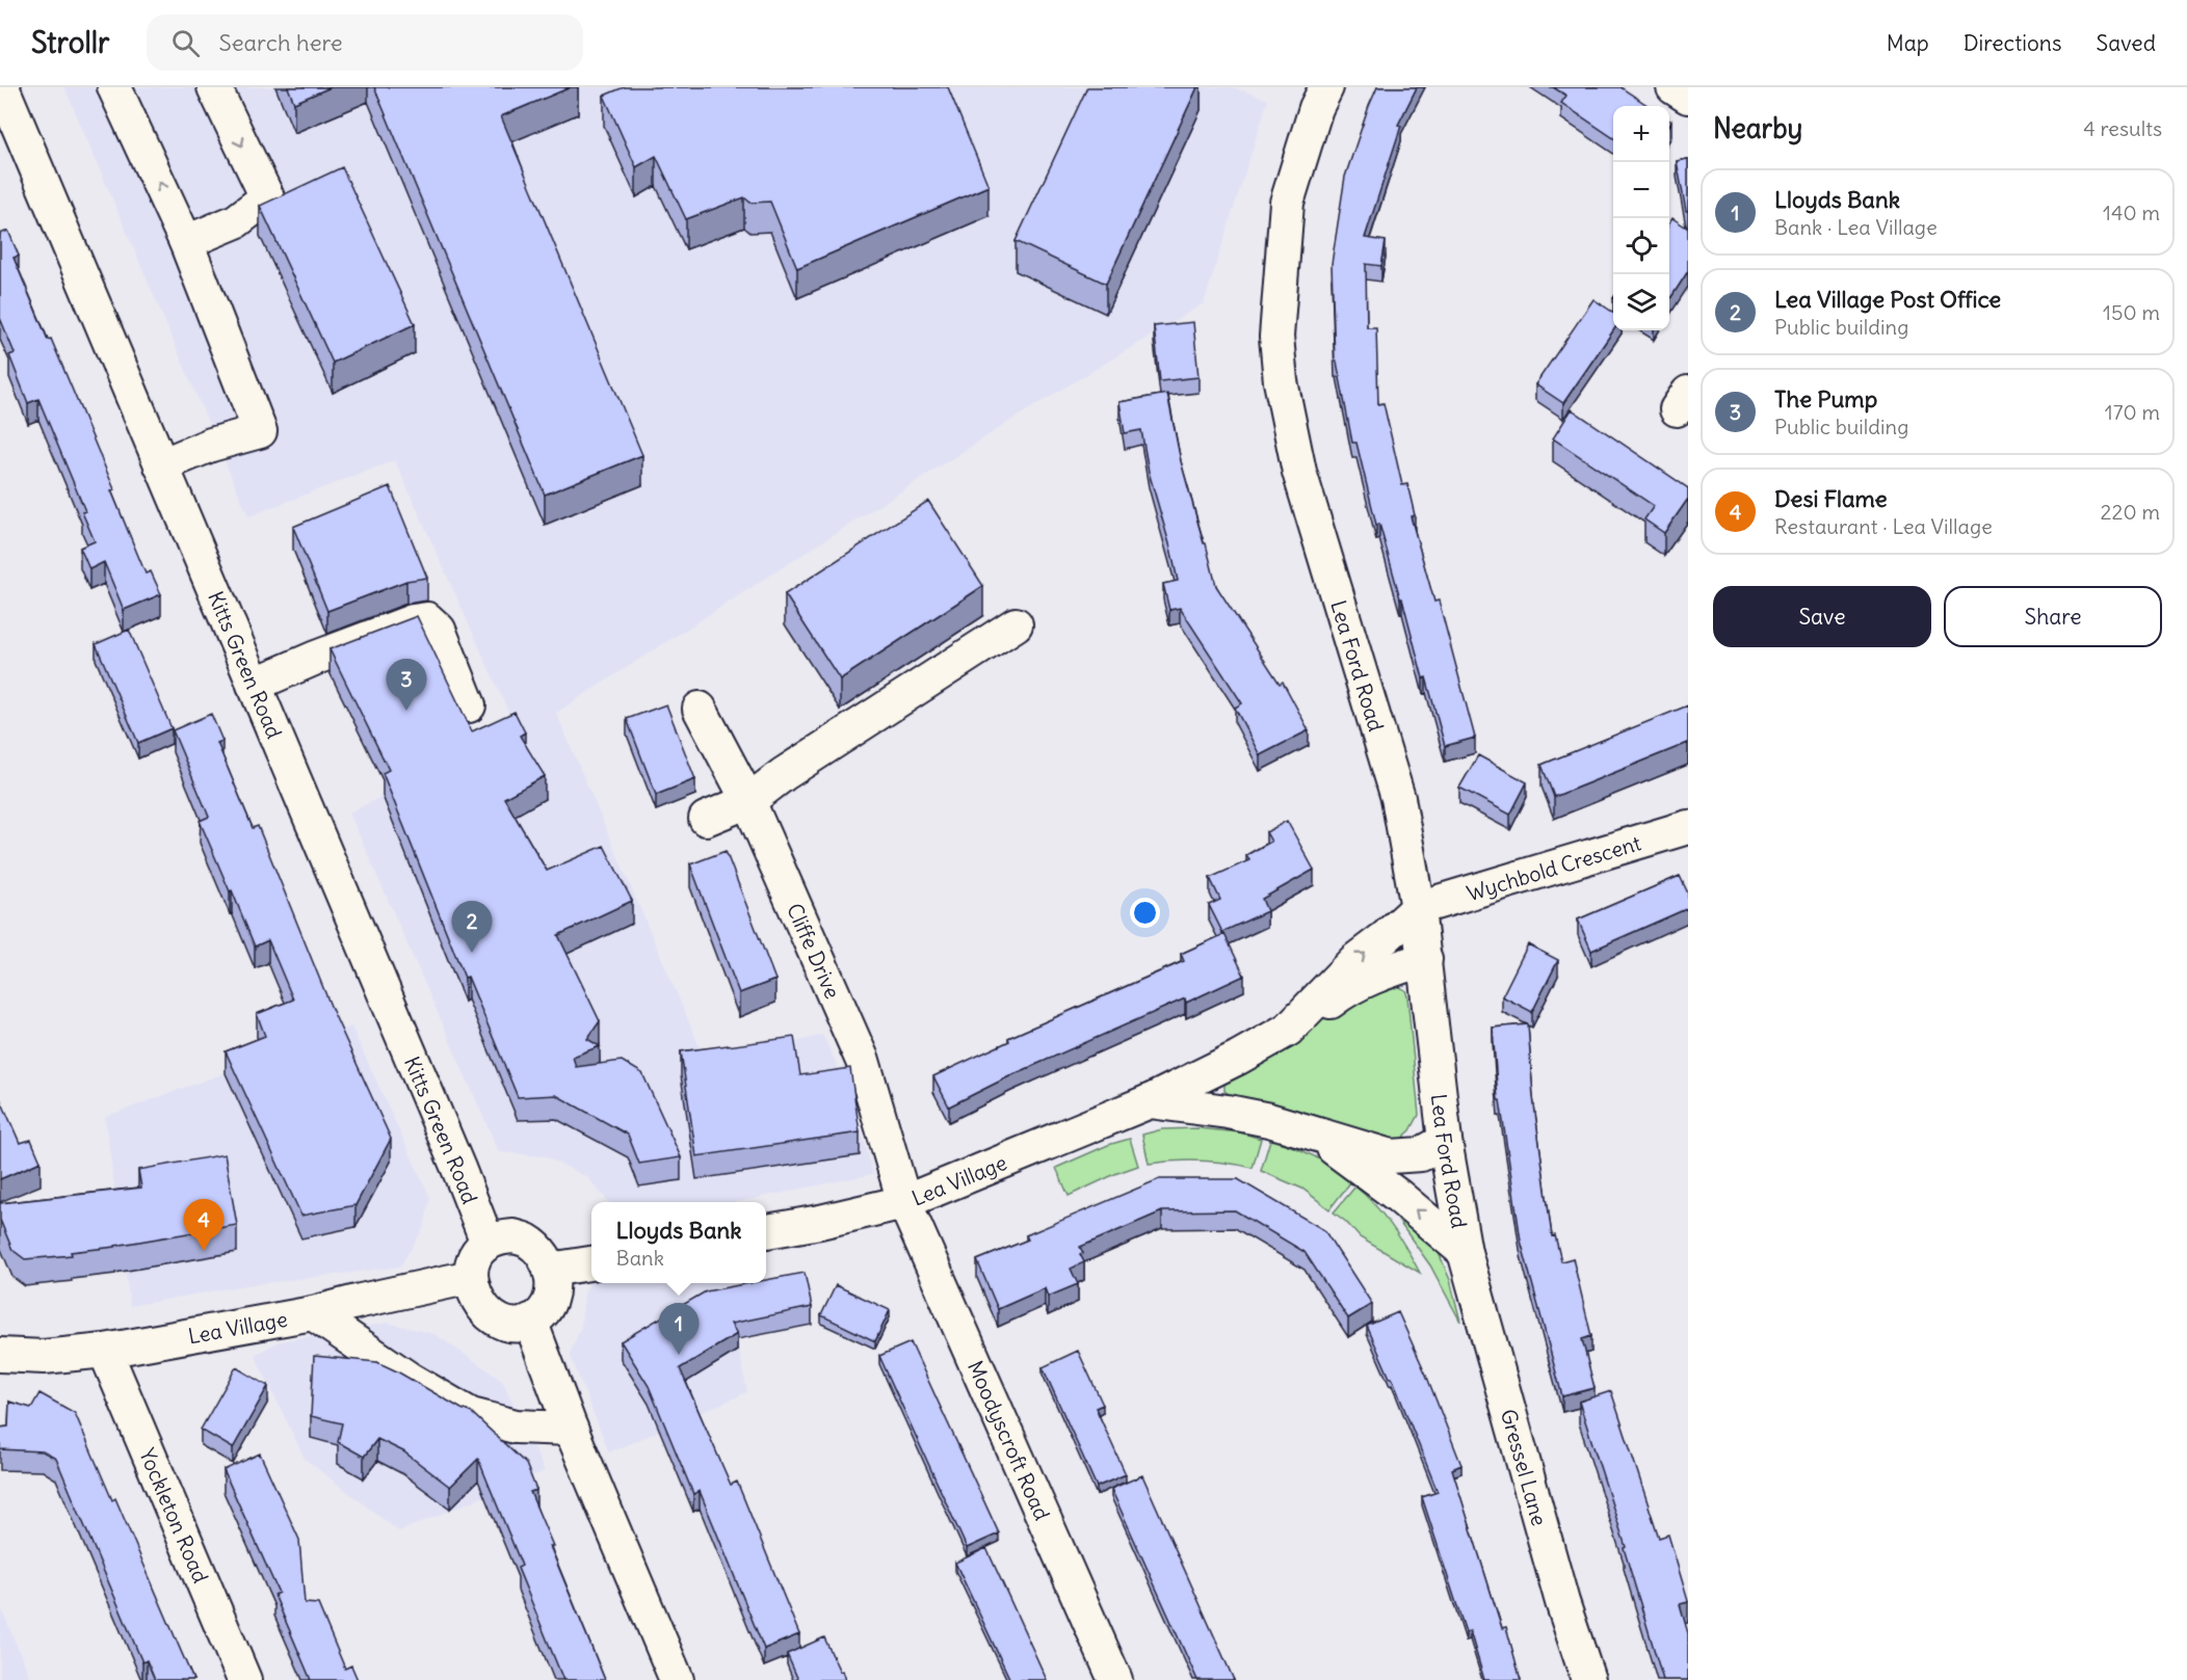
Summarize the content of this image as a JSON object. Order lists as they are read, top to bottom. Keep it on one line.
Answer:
{"streets":{"street":["Kitts Green Road","Lea Ford Road","Wychbold Crescent","Cliffe Drive","Lea Village","Moodyscroft Road","Gressel Lane","Yockleton Road"]},"crossings":[["Kitts Green Road","Lea Village"],["Lea Ford Road","Wychbold Crescent"],["Lea Ford Road","Lea Village"],["Lea Ford Road","Gressel Lane"],["Wychbold Crescent","Lea Village"],["Cliffe Drive","Lea Village"],["Cliffe Drive","Moodyscroft Road"],["Lea Village","Moodyscroft Road"],["Lea Village","Gressel Lane"],["Lea Village","Yockleton Road"]],"page":{"header":"Strollr","search":"Search here","nav":["Map","Directions","Saved"],"heading":["Nearby","4 results"],"map_buttons":["+","−"],"list":[{"mark":"1","name":"Lloyds Bank","note":"Bank · Lea Village","value":"140 m"},{"mark":"2","name":"Lea Village Post Office","note":"Public building","value":"150 m"},{"mark":"3","name":"The Pump","note":"Public building","value":"170 m"},{"mark":"4","name":"Desi Flame","note":"Restaurant · Lea Village","value":"220 m"}],"buttons":["Save","Share"],"pins":["3","2","4","1"],"popup":["Lloyds Bank","Bank"]}}
